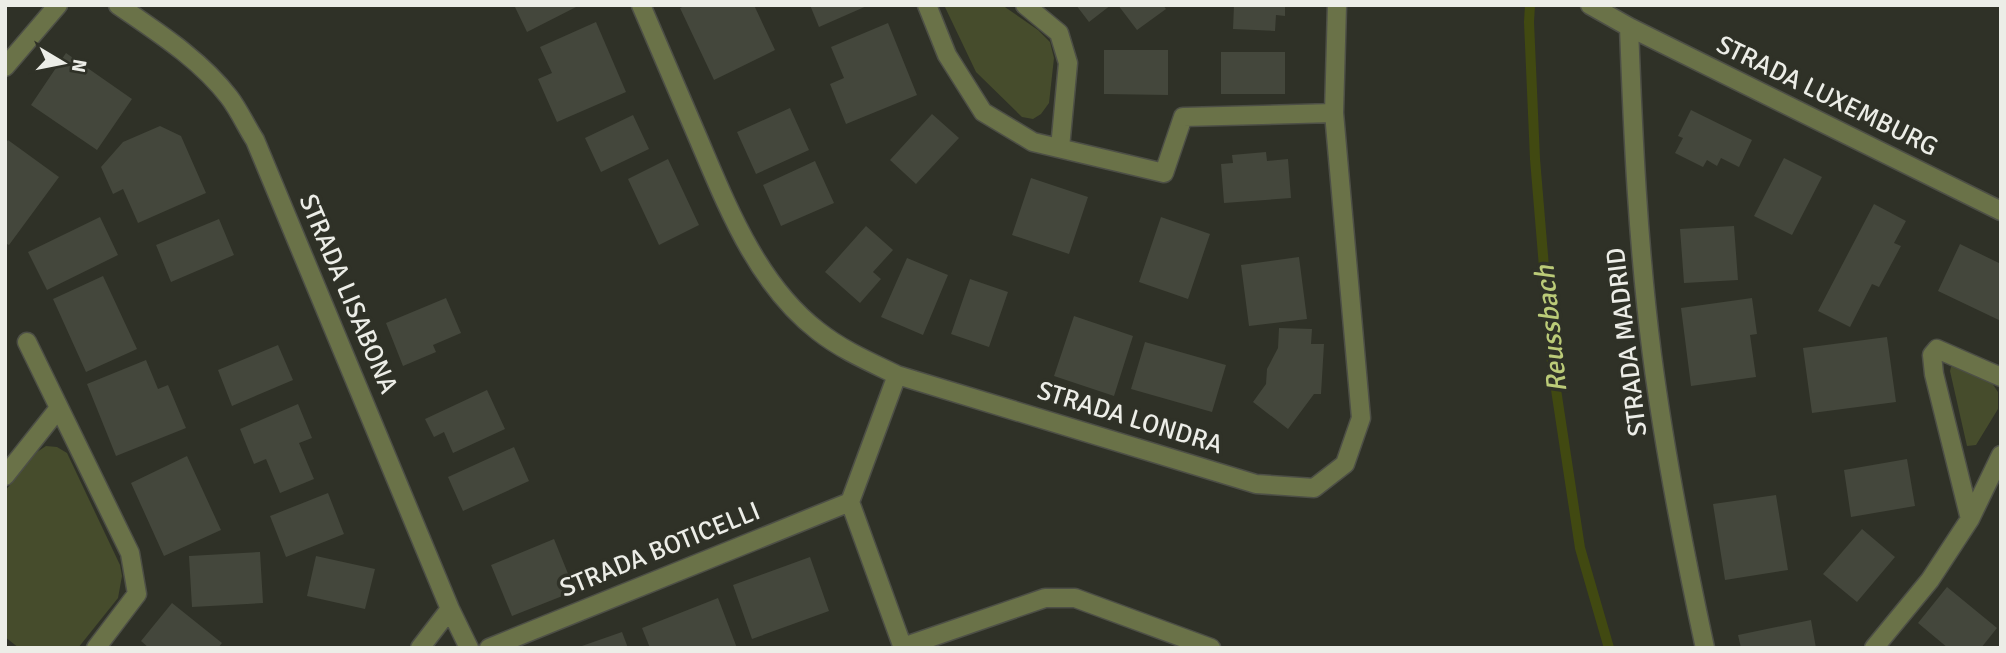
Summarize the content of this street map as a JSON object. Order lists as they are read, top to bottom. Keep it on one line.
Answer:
{"streets":{"street":["STRADA LUXEMBURG","STRADA LISABONA","STRADA MADRID","STRADA LONDRA","STRADA BOTICELLI"]},"crossings":[["STRADA LUXEMBURG","STRADA MADRID"]],"water":["Reussbach"],"north":"right"}
